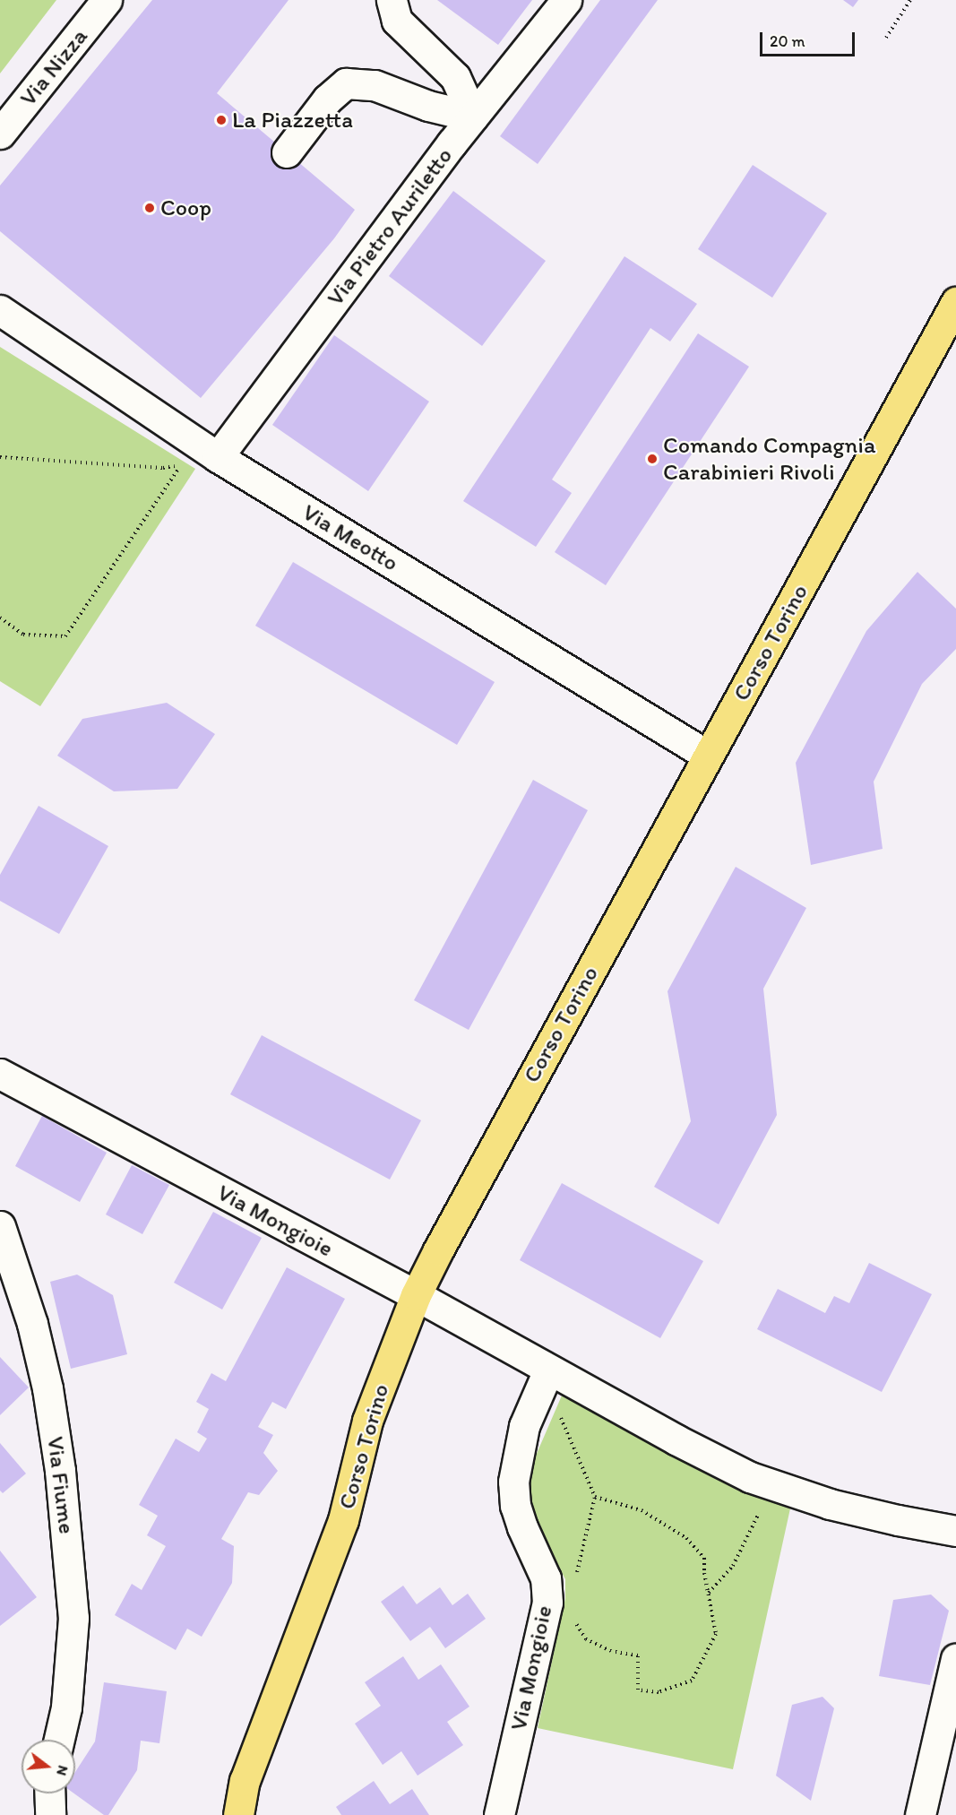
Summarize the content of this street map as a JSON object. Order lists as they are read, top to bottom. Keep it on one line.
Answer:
{"streets":{"main road":["Corso Torino"],"street":["Via Nizza","Via Pietro Auriletto","Via Meotto","Via Mongioie","Via Fiume"]},"crossings":[["Via Pietro Auriletto","Via Meotto"],["Via Meotto","Corso Torino"],["Corso Torino","Via Mongioie"]],"places":["La Piazzetta","Coop","Comando Compagnia Carabinieri Rivoli"],"scale_bar":"20 m","north":"right"}
